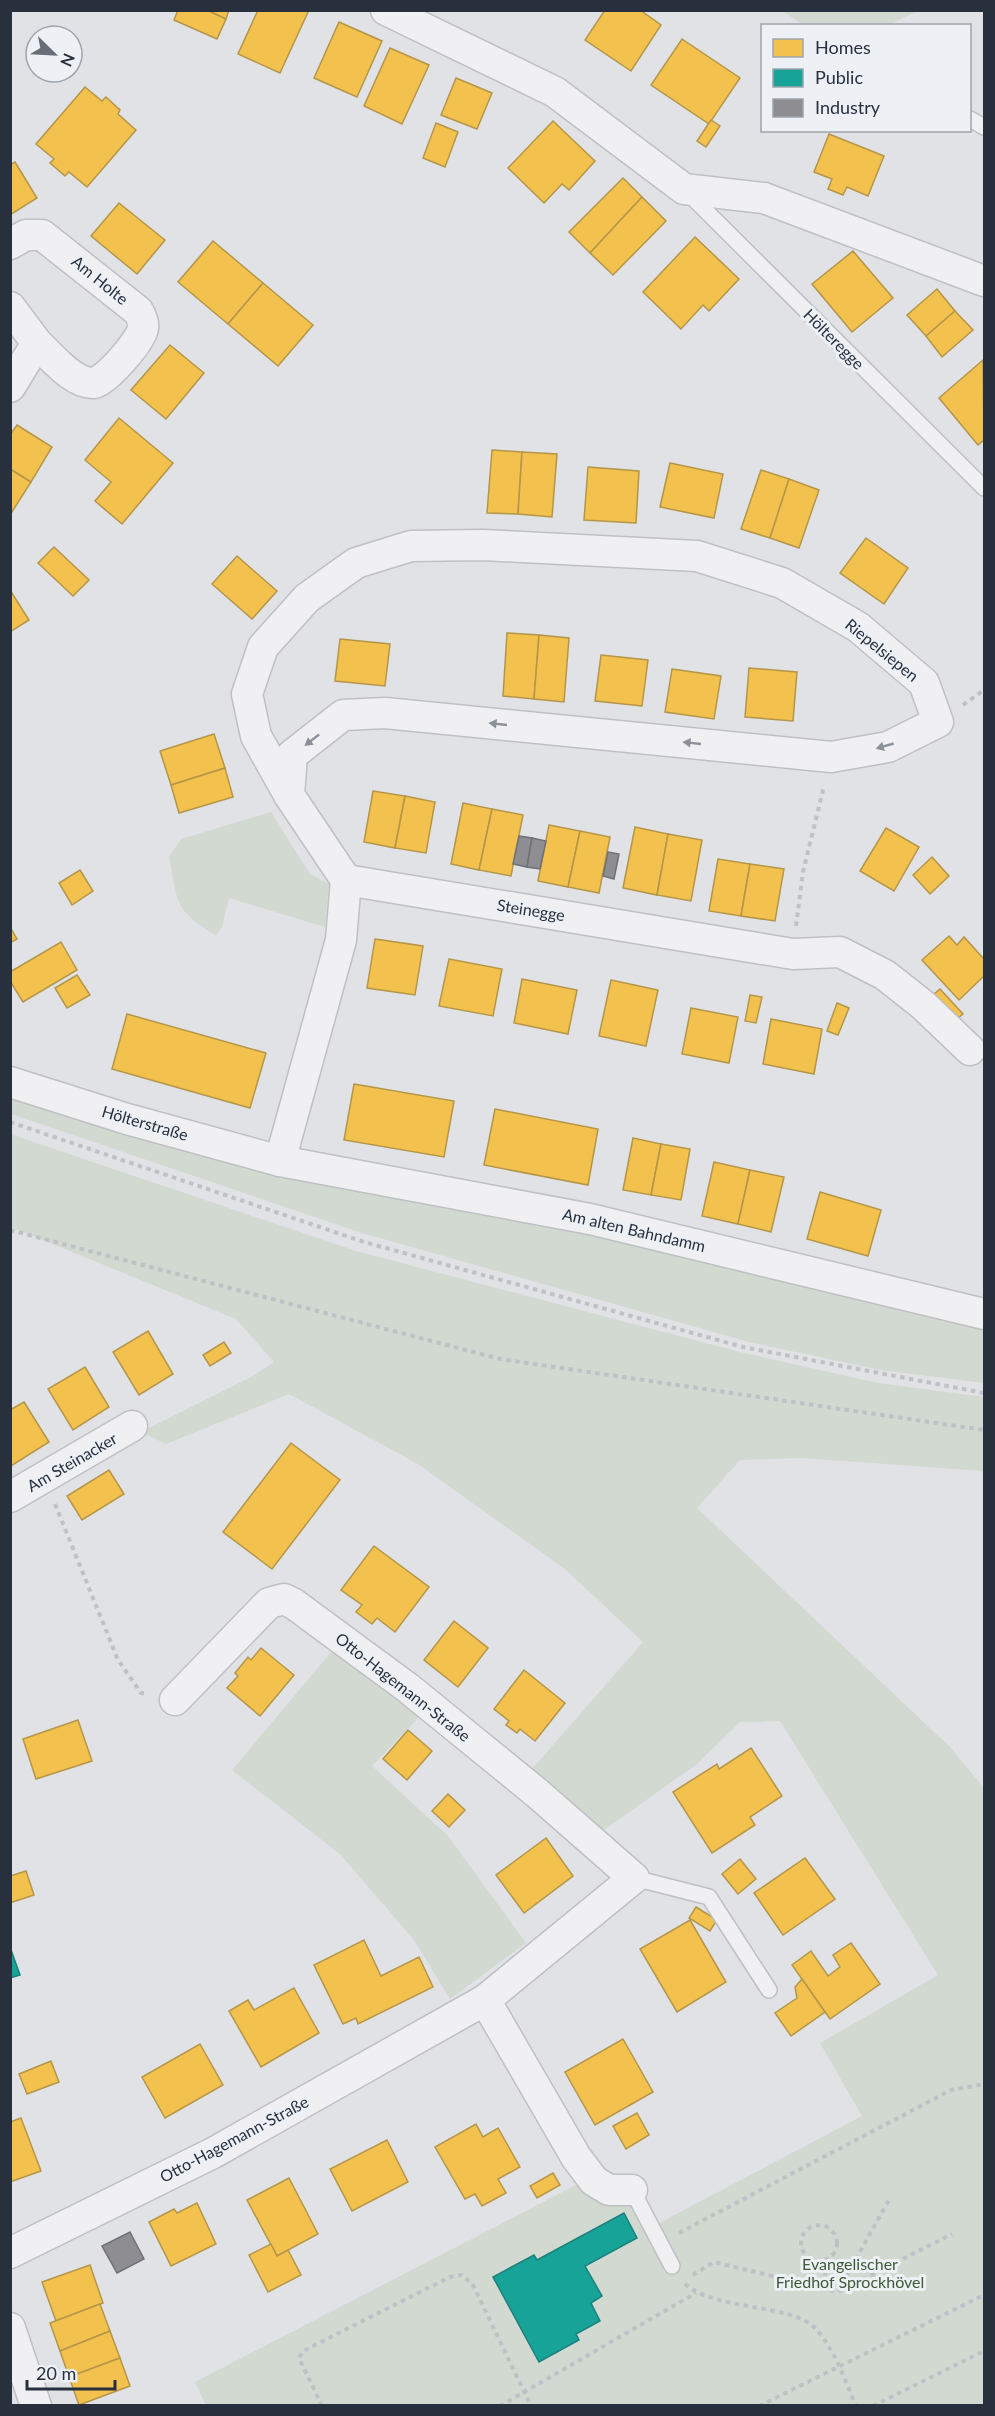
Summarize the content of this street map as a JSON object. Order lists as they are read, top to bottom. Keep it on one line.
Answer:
{"streets":{"street":["Am Holte","Hölteregge","Riepelsiepen","Steinegge","Hölterstraße","Am alten Bahndamm","Am Steinacker","Otto-Hagemann-Straße"]},"crossings":[["Riepelsiepen","Steinegge"],["Hölterstraße","Am alten Bahndamm"]],"parks":["Evangelischer Friedhof Sprockhövel"],"legend":["Homes","Public","Industry"],"scale_bar":"20 m","north":"bottom right"}
